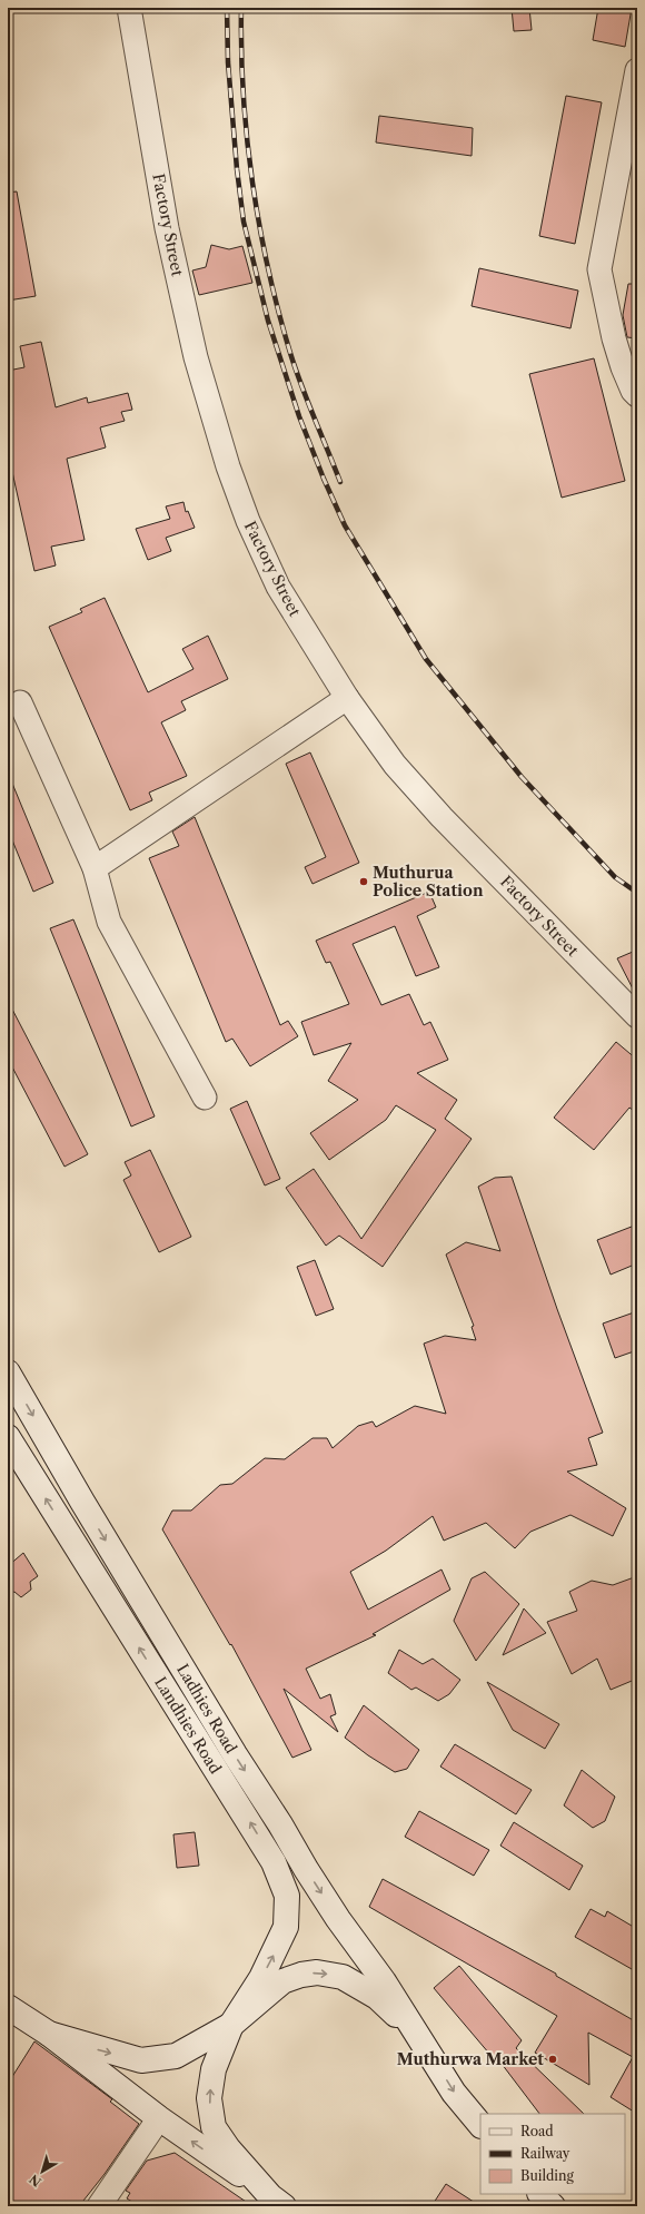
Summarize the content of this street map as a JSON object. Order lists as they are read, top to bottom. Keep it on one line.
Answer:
{"streets":{"main road":["Ladhies Road","Landhies Road"],"street":["Factory Street"]},"crossings":[["Ladhies Road","Landhies Road"]],"one_way":["Ladhies Road"],"places":["Muthurua Police Station","Muthurwa Market"],"legend":["Road","Railway","Building"],"north":"bottom left"}
